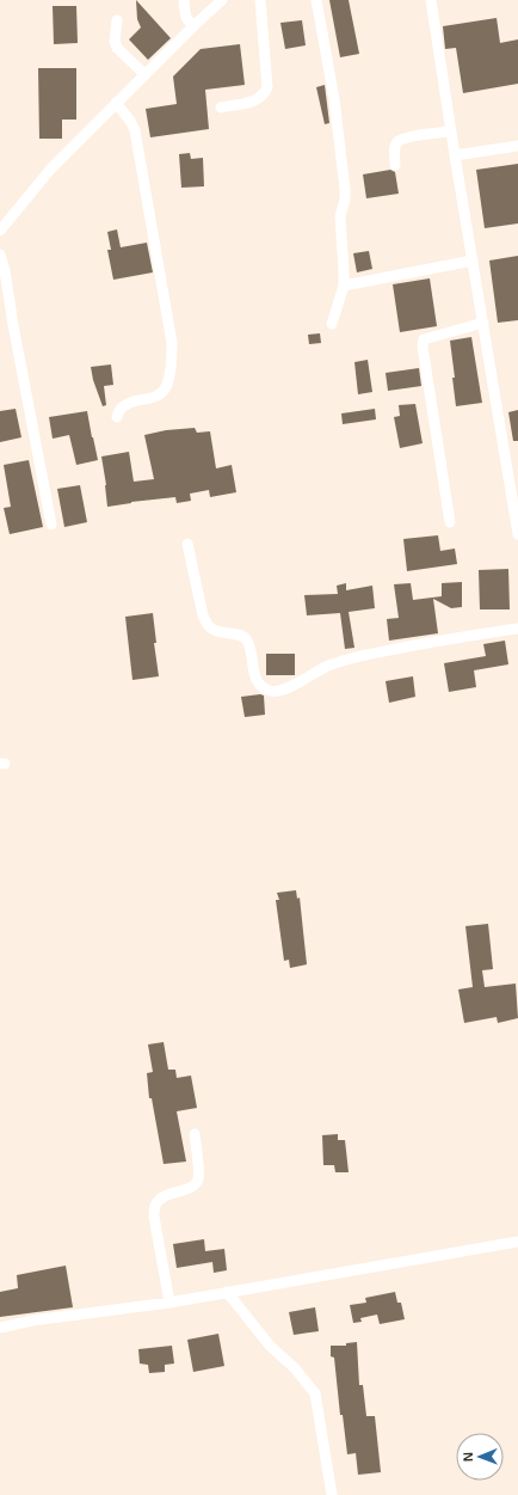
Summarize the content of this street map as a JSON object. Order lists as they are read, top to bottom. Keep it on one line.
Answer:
{"north":"left"}
